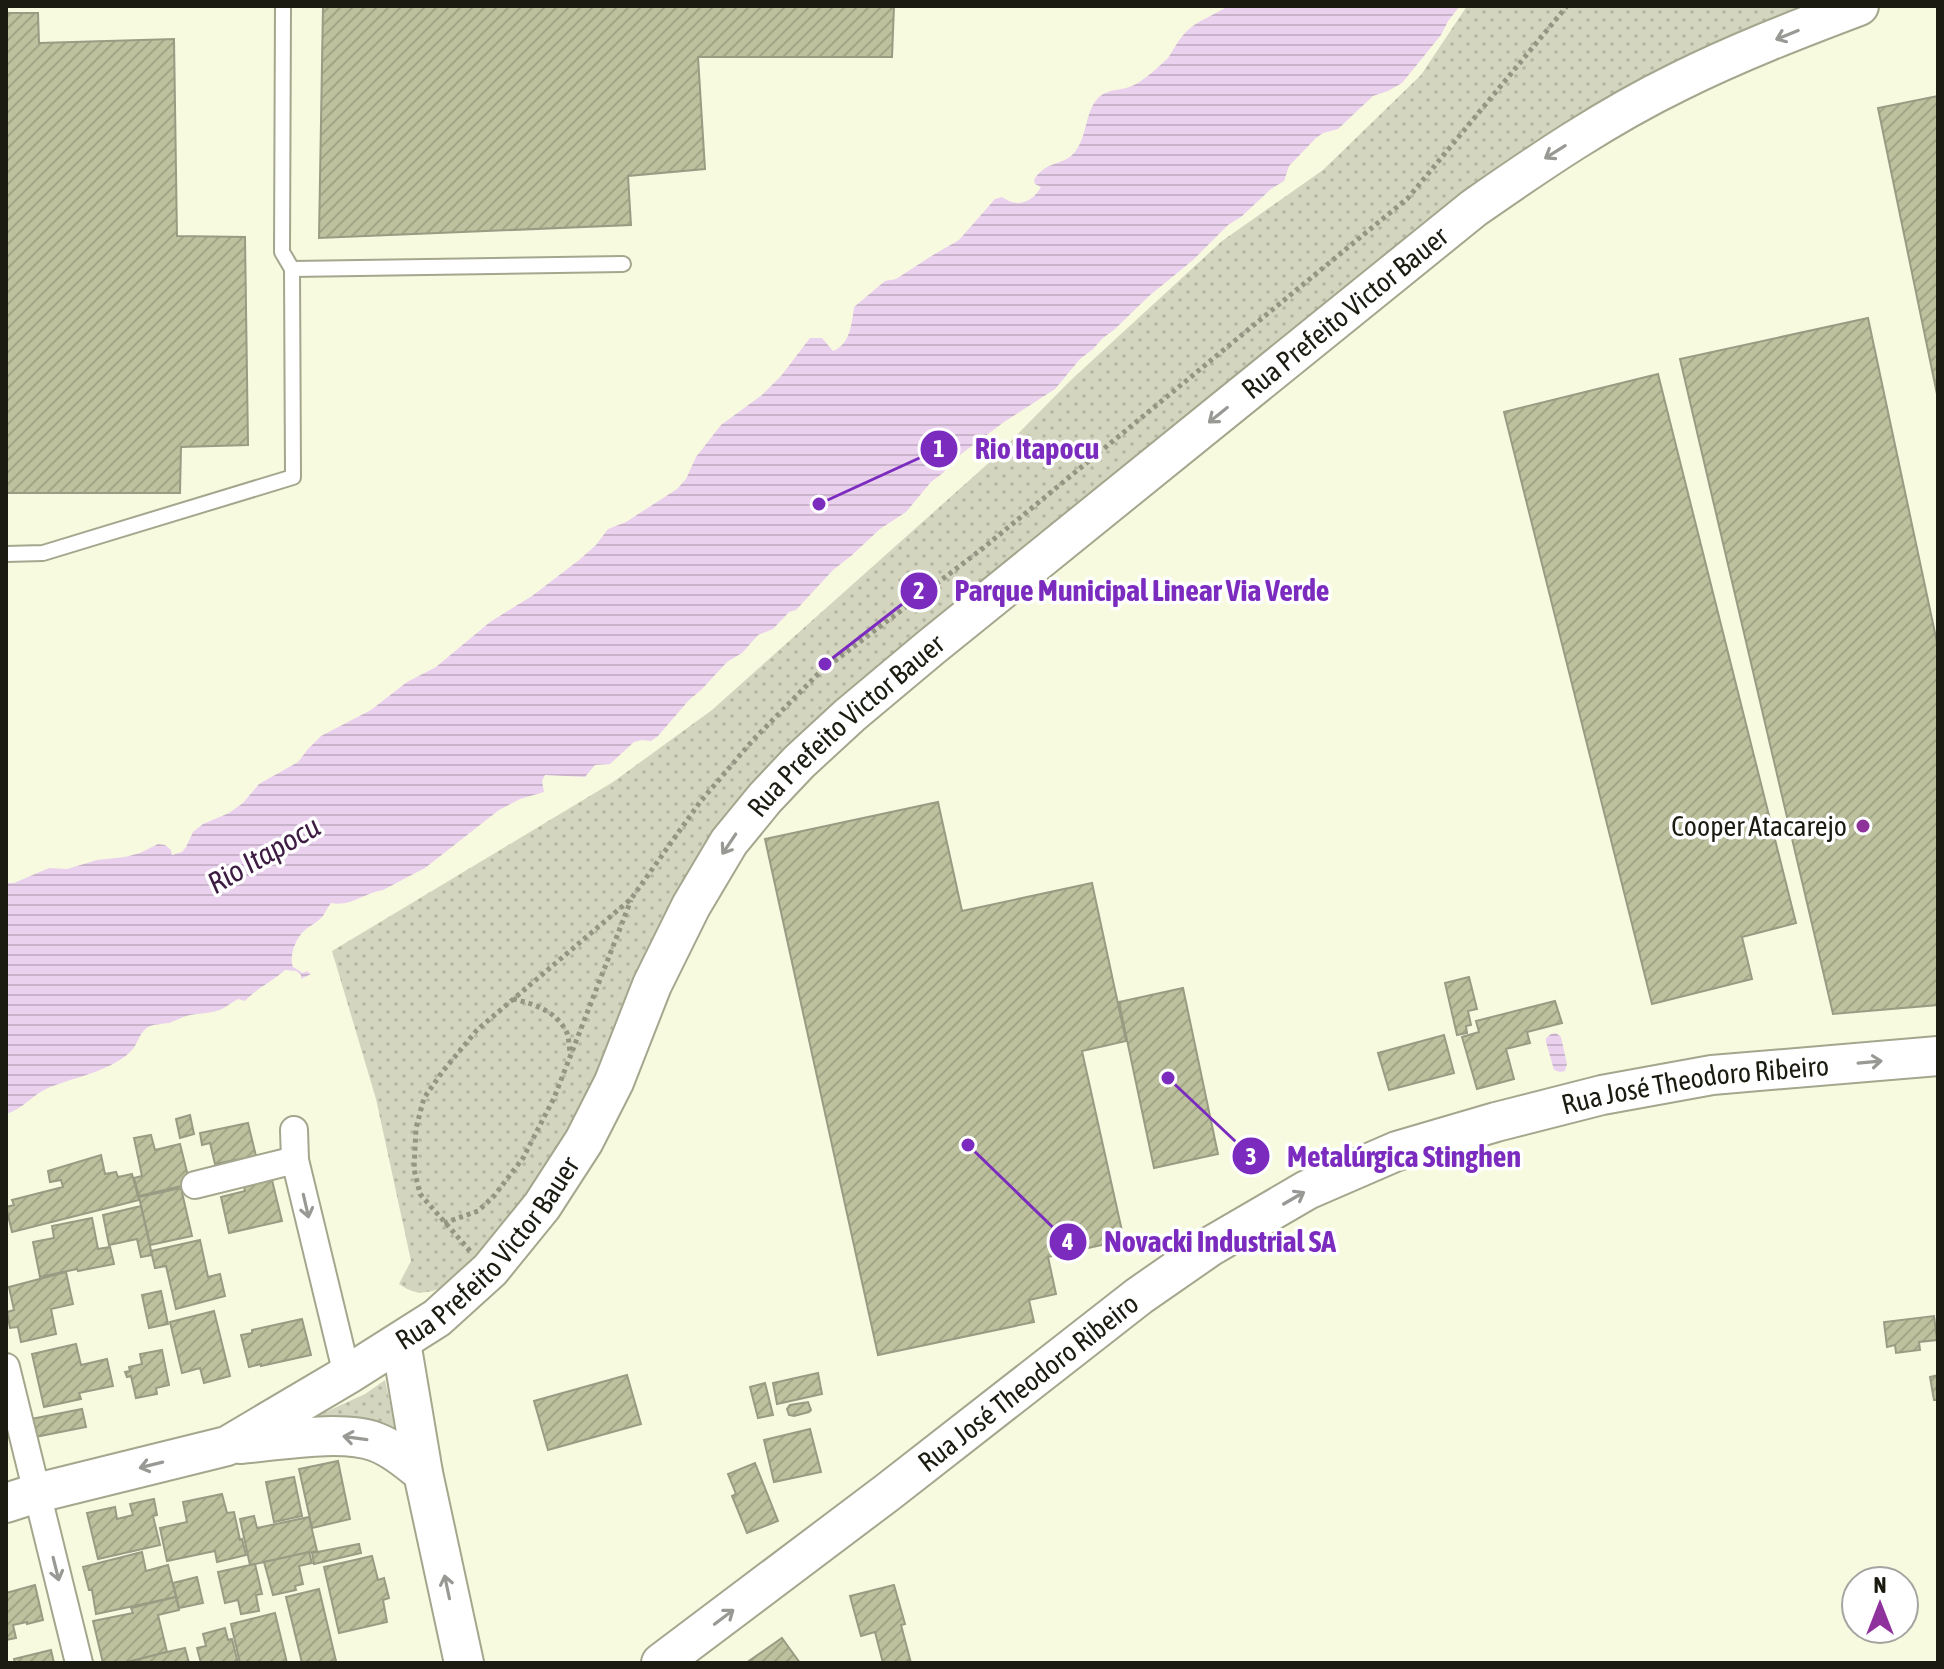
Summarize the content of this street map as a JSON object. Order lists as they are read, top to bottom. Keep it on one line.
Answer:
{"streets":{"main road":["Rua Prefeito Victor Bauer","Rua José Theodoro Ribeiro"]},"one_way":["Rua Prefeito Victor Bauer","Rua José Theodoro Ribeiro"],"water":["Rio Itapocu"],"places":["Rio Itapocu","Parque Municipal Linear Via Verde","Cooper Atacarejo","Metalúrgica Stinghen","Novacki Industrial SA"],"north":"top"}
